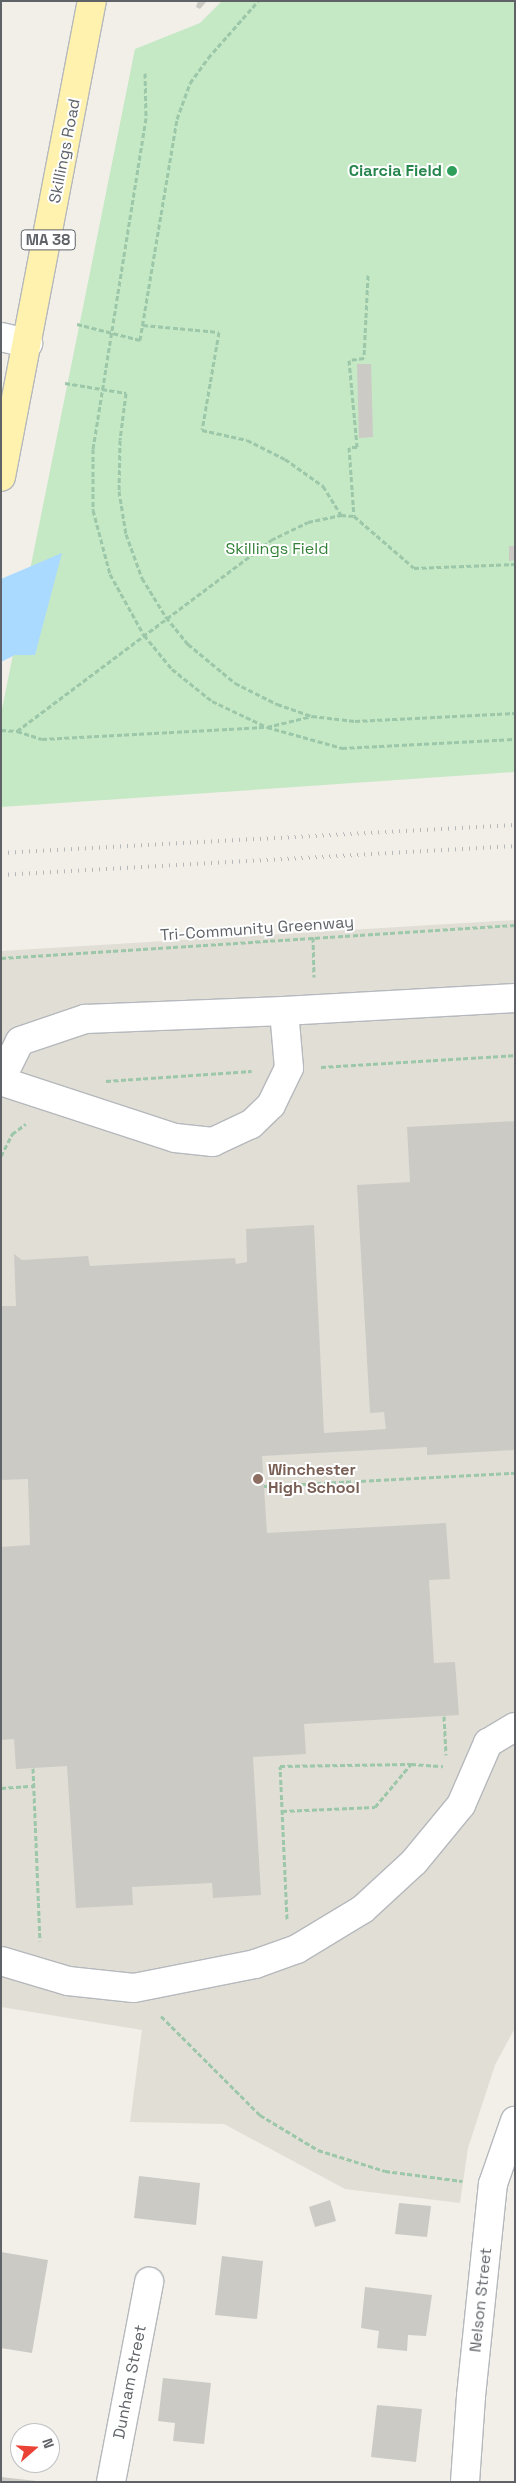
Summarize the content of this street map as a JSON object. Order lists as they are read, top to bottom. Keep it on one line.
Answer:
{"streets":{"main road":["Skillings Road","MA 38"],"street":["Nelson Street","Dunham Street"],"path":["Tri-Community Greenway"]},"parks":["Skillings Field"],"places":["Ciarcia Field","Winchester High School"],"north":"right"}
